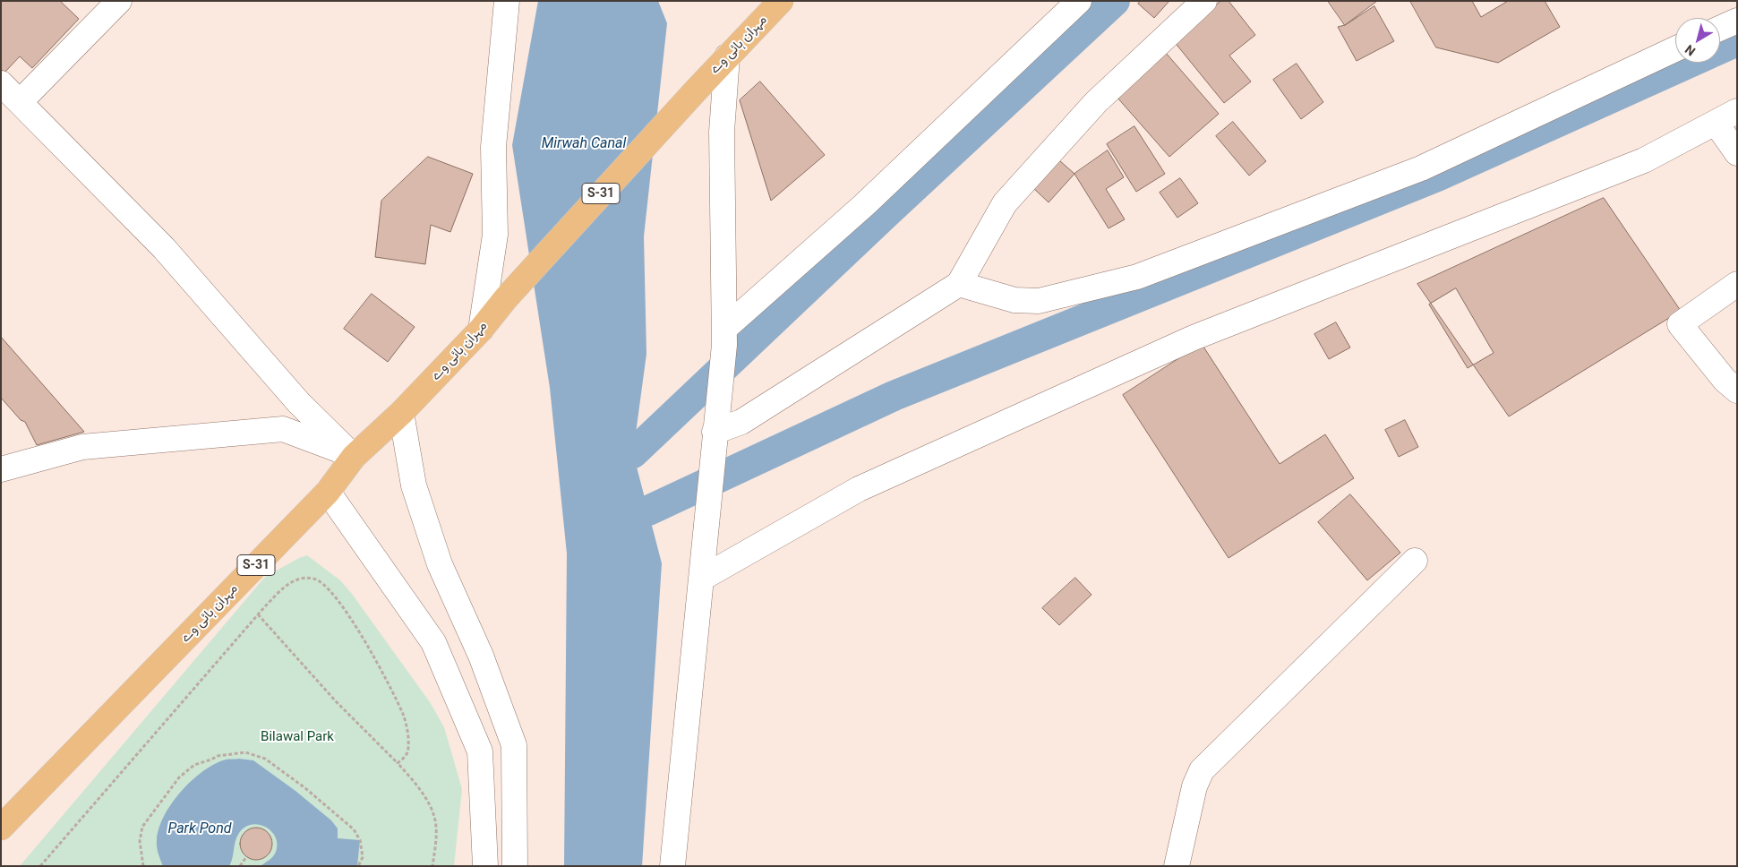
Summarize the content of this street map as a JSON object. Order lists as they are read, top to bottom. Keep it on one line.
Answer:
{"streets":{"main road":["مہران ہائی وے","S-31"]},"water":["Mirwah Canal","Park Pond"],"parks":["Bilawal Park"],"north":"bottom left"}
